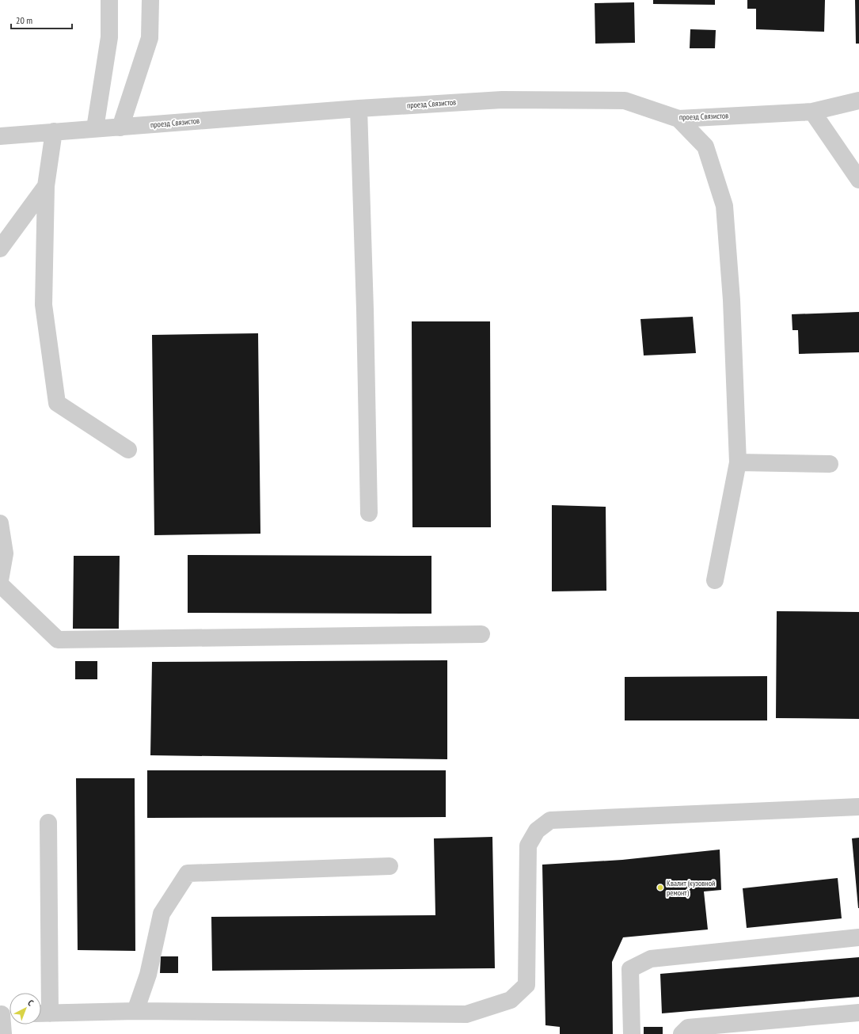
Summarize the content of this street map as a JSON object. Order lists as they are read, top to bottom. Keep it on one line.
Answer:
{"streets":{"lane":["проезд Связистов"]},"places":["Квалит (кузовной ремонт)"],"scale_bar":"20 m","north":"top right"}
